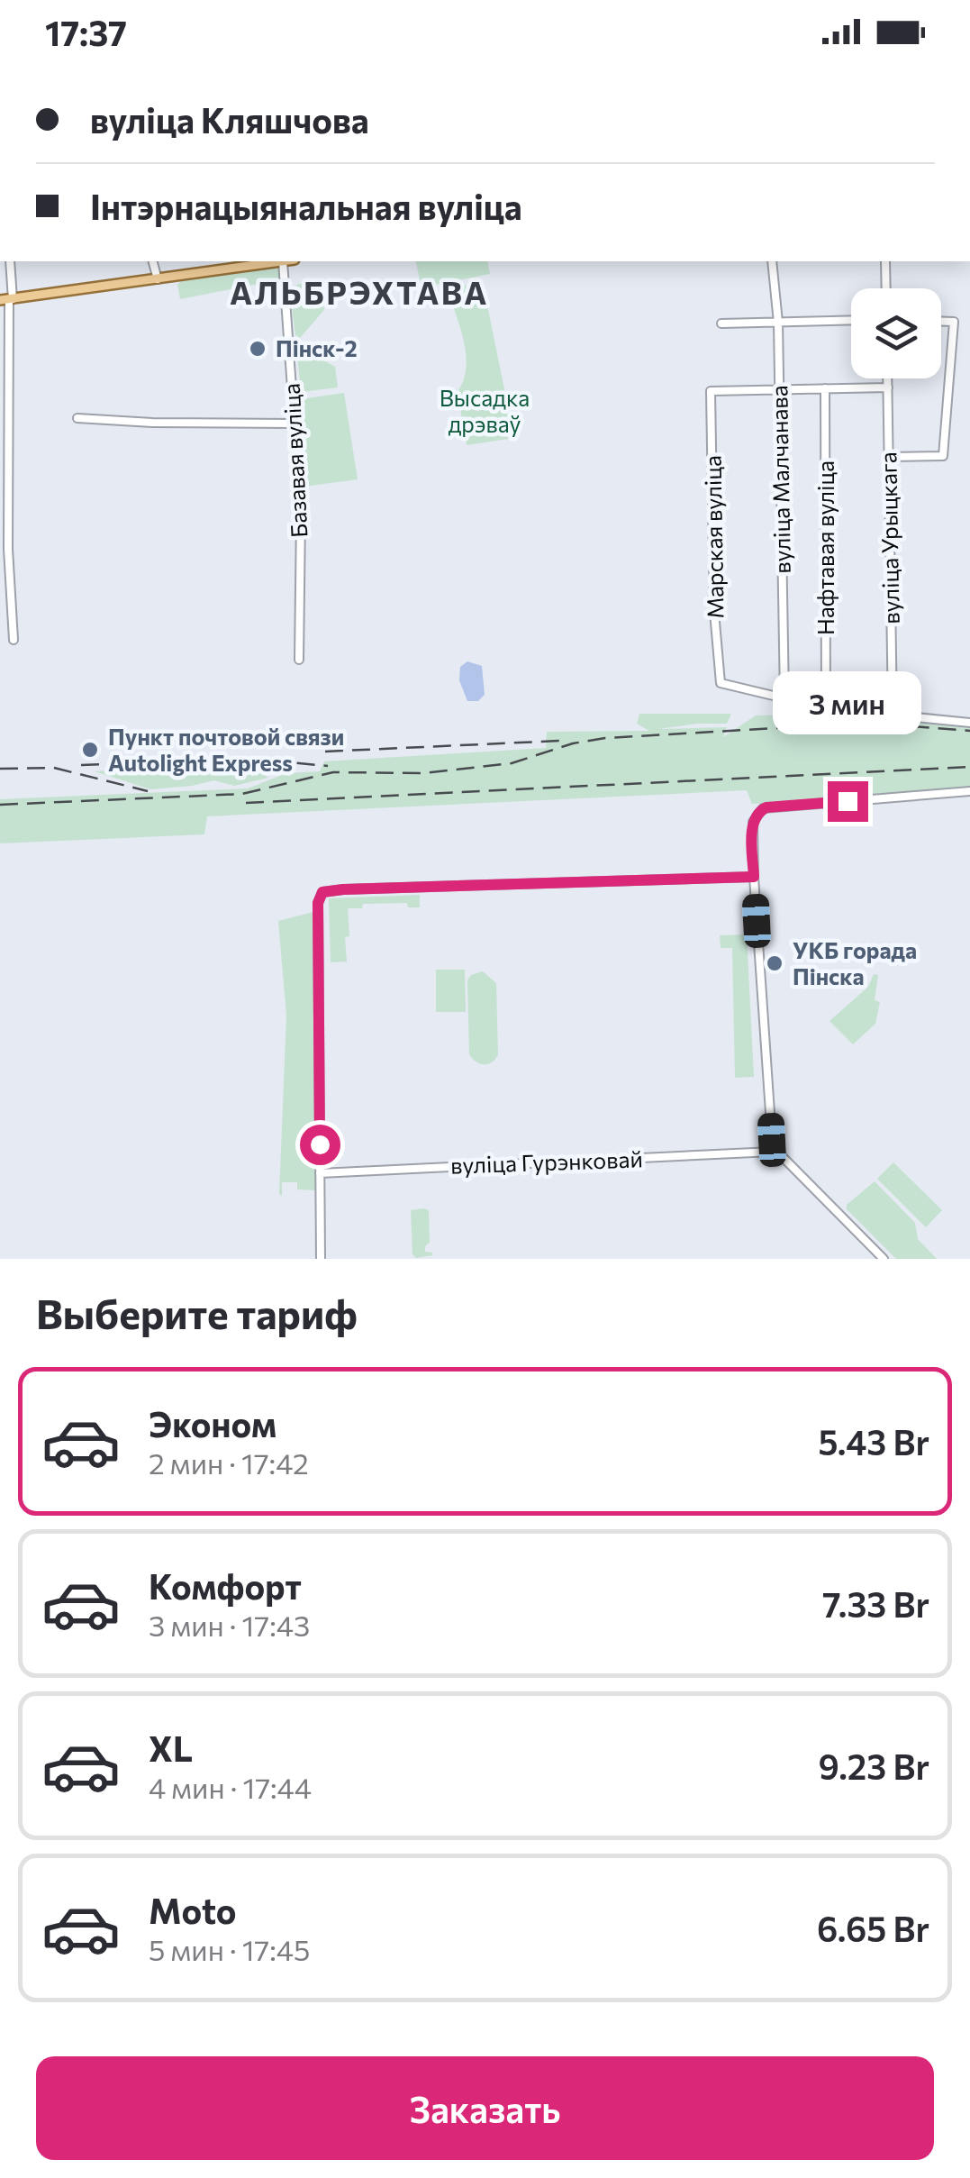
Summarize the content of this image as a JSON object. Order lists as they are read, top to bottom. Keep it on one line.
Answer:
{"streets":{"street":["Базавая вуліца","вуліца Малчанава","Марская вуліца","вуліца Урыцкага","Нафтавая вуліца","вуліца Гурэнковай"]},"crossings":[["вуліца Малчанава","Марская вуліца"]],"districts":["АЛЬБРЭХТАВА"],"parks":["Высадка дрэваў"],"places":["Пінск-2","Пункт почтовой связи Autolight Express","УКБ горада Пінска"],"page":{"status":"17:37","banner":["вуліца Кляшчова","Інтэрнацыянальная вуліца"],"bubble":"3 мин","heading":"Выберите тариф","list":[{"name":"Эконом","note":"2 мин · 17:42","value":"5.43 Br"},{"name":"Комфорт","note":"3 мин · 17:43","value":"7.33 Br"},{"name":"XL","note":"4 мин · 17:44","value":"9.23 Br"},{"name":"Moto","note":"5 мин · 17:45","value":"6.65 Br"}],"buttons":"Заказать"}}
